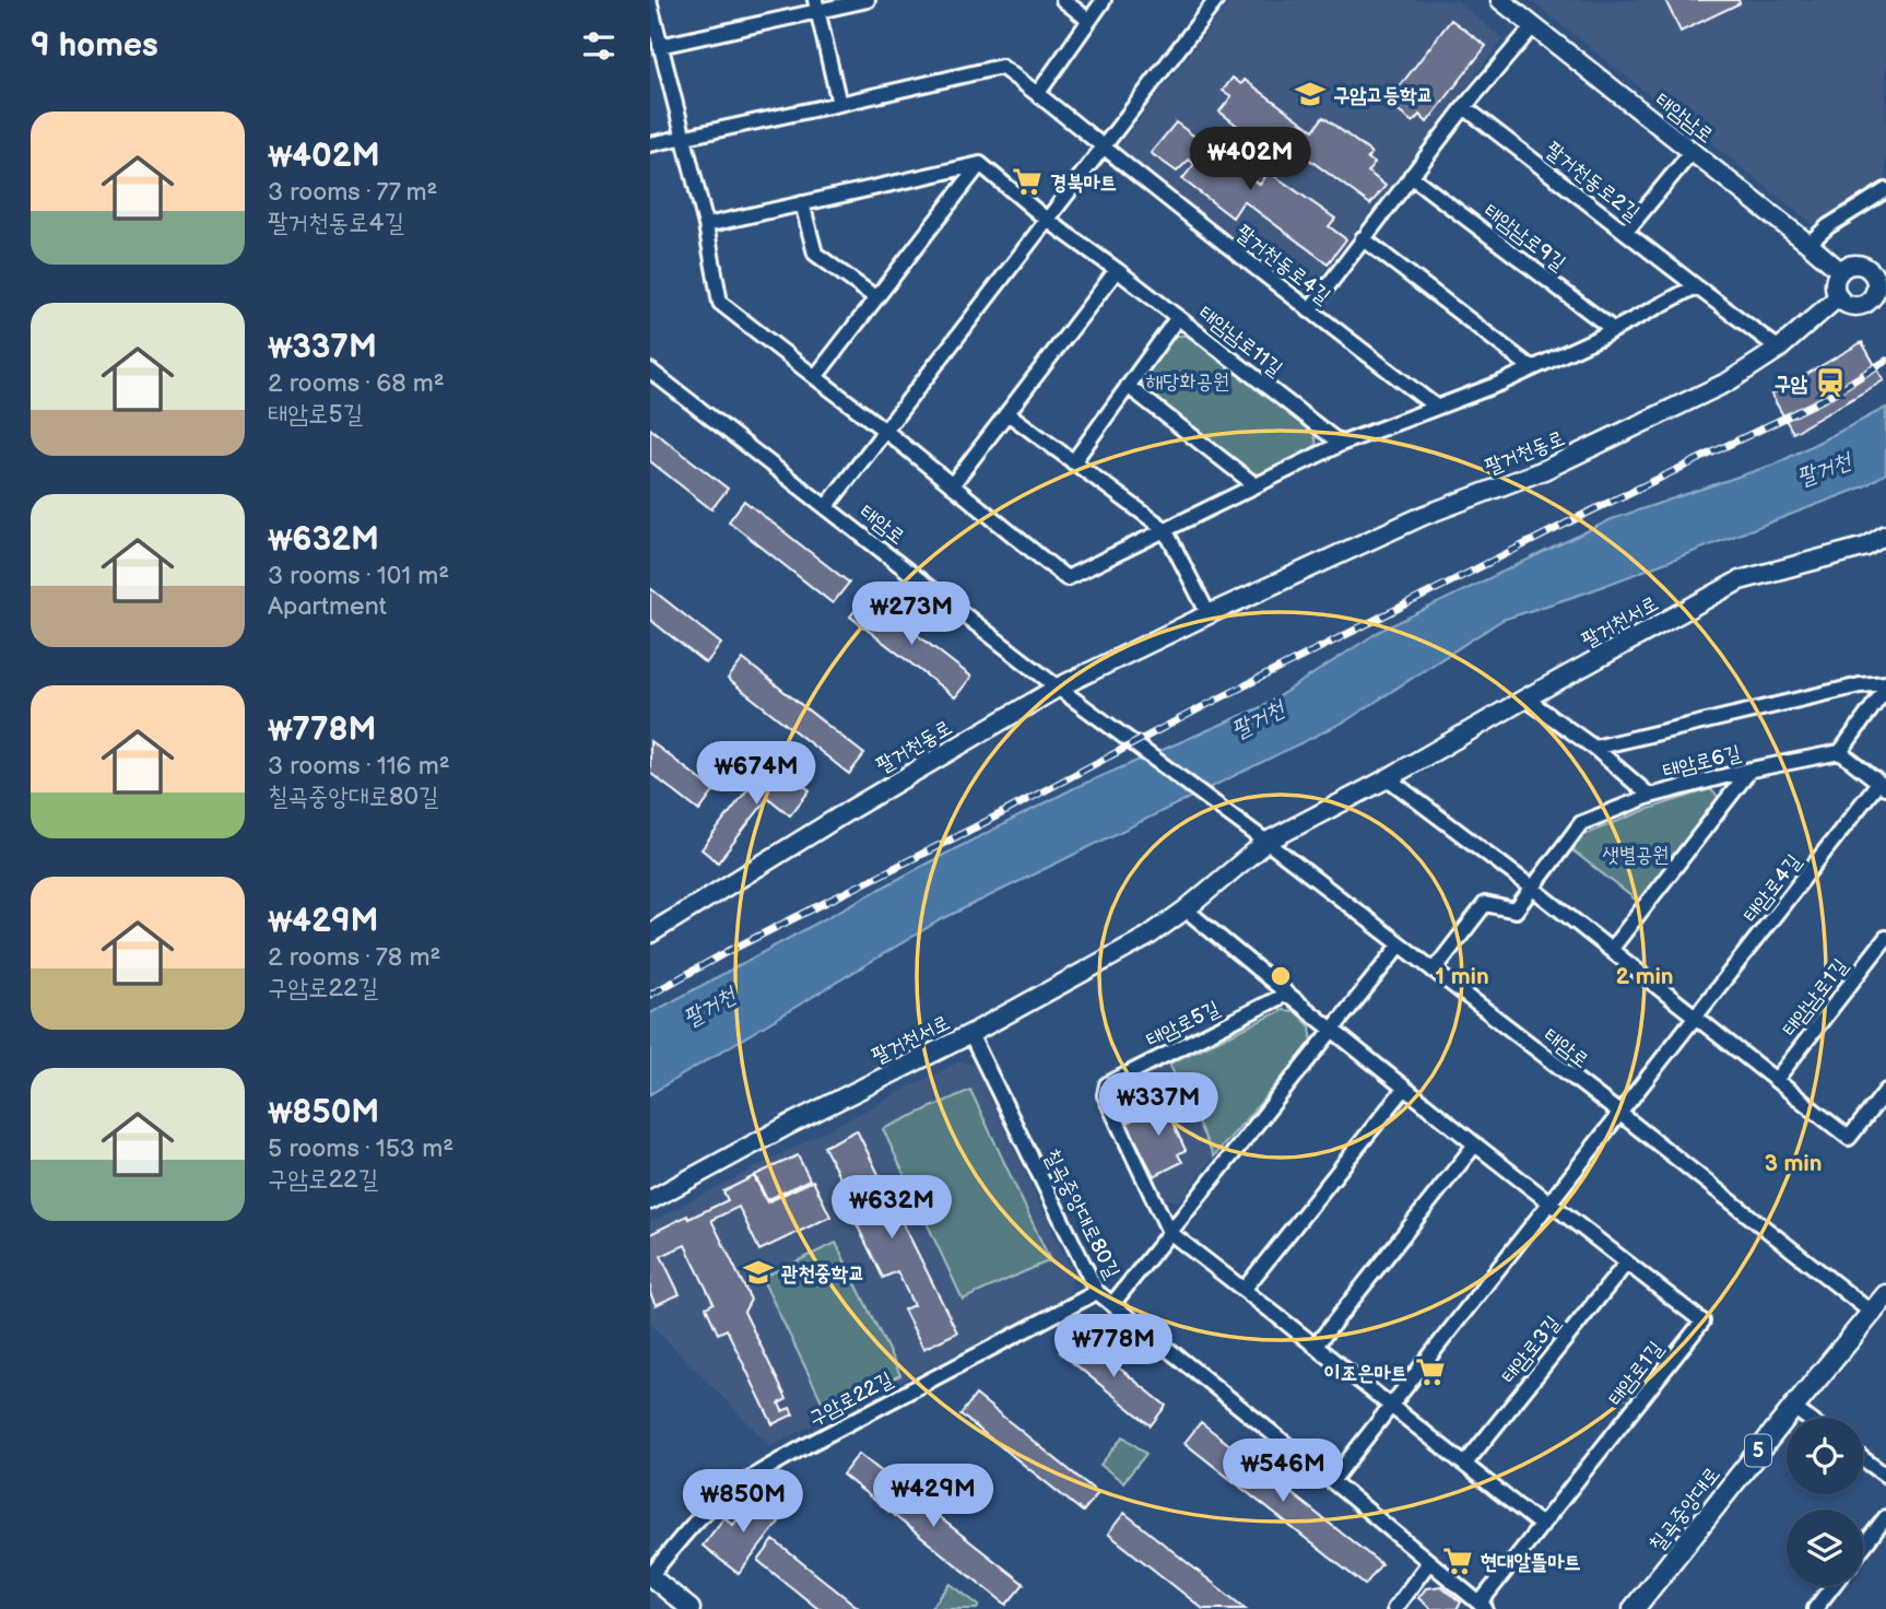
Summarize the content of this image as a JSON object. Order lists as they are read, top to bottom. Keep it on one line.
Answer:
{"streets":{"main road":["태암남로","팔거천동로","팔거천서로","5","칠곡중앙대로"],"street":["팔거천동로2길","태암남로9길","팔거천동로4길","태암남로11길","태암로","태암로6길","태암로4길","태암남로1길","태암로5길","칠곡중앙대로80길","태암로3길","태암로1길","구암로22길"]},"crossings":[["태암남로","팔거천동로"],["팔거천동로2길","팔거천동로"],["팔거천동로","태암로"],["태암로","팔거천서로"],["태암로","태암로6길"],["태암로","태암로4길"],["태암로","칠곡중앙대로"],["팔거천서로","칠곡중앙대로80길"],["칠곡중앙대로80길","태암로1길"],["칠곡중앙대로80길","구암로22길"],["태암로3길","태암로1길"]],"water":["팔거천"],"parks":["해당화공원","샛별공원"],"places":{"school or university":["구암고등학교","관천중학교"],"supermarket":["경북마트","이조은마트","현대알뜰마트"],"station":["구암"]},"page":{"heading":"9 homes","list":[{"name":"₩402M","note":"3 rooms · 77 m² · 팔거천동로4길"},{"name":"₩337M","note":"2 rooms · 68 m² · 태암로5길"},{"name":"₩632M","note":"3 rooms · 101 m² · Apartment"},{"name":"₩778M","note":"3 rooms · 116 m² · 칠곡중앙대로80길"},{"name":"₩429M","note":"2 rooms · 78 m² · 구암로22길"},{"name":"₩850M","note":"5 rooms · 153 m² · 구암로22길"}],"price":["₩402M","₩273M","₩674M","₩337M","₩632M","₩778M","₩546M","₩429M","₩850M"]},"rings":["1 min","2 min","3 min"]}
